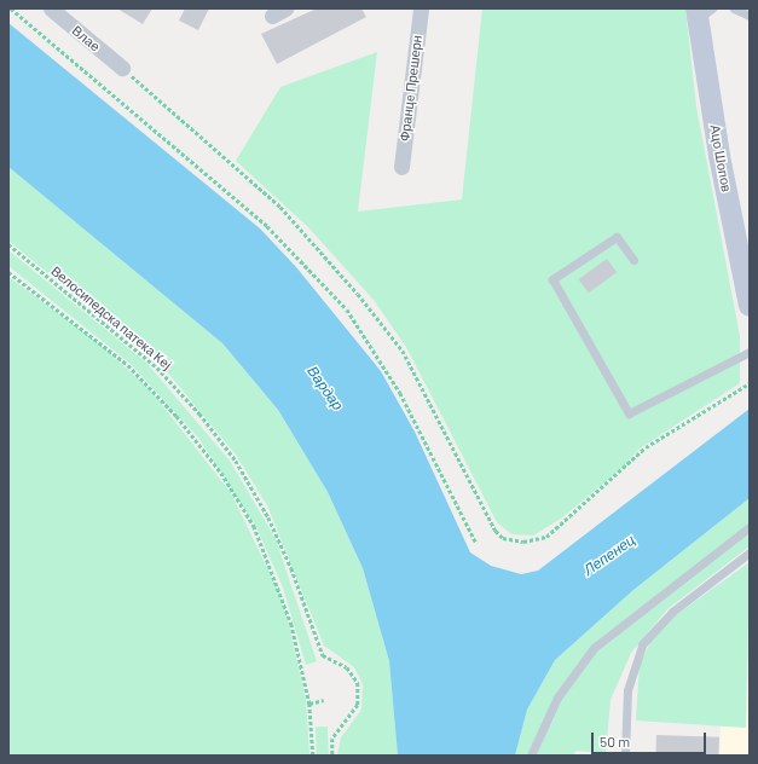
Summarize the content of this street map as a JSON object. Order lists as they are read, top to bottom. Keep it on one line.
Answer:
{"streets":{"street":["Влае","Францe Прешерн","Ацо Шопов"],"path":["Велосипедска патека Кеј"]},"water":["Вардар","Лепенец"],"scale_bar":"50 m"}
